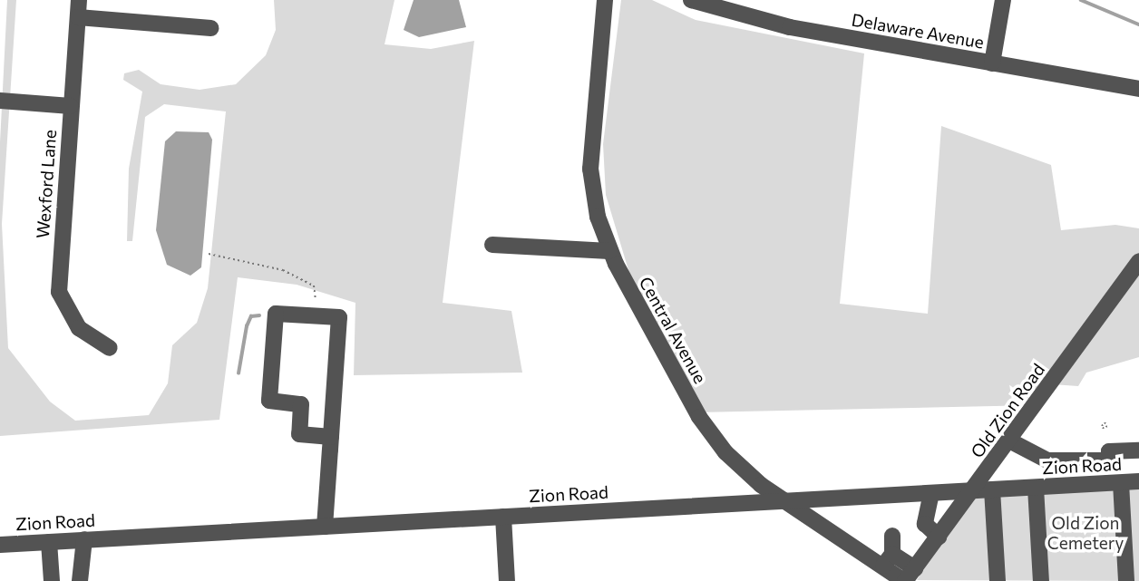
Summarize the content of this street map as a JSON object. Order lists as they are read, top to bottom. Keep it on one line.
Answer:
{"streets":{"street":["Delaware Avenue","Wexford Lane","Central Avenue","Old Zion Road","Zion Road"]},"crossings":[["Central Avenue","Old Zion Road"],["Central Avenue","Zion Road"],["Old Zion Road","Zion Road"]],"parks":["Old Zion Cemetery"]}
